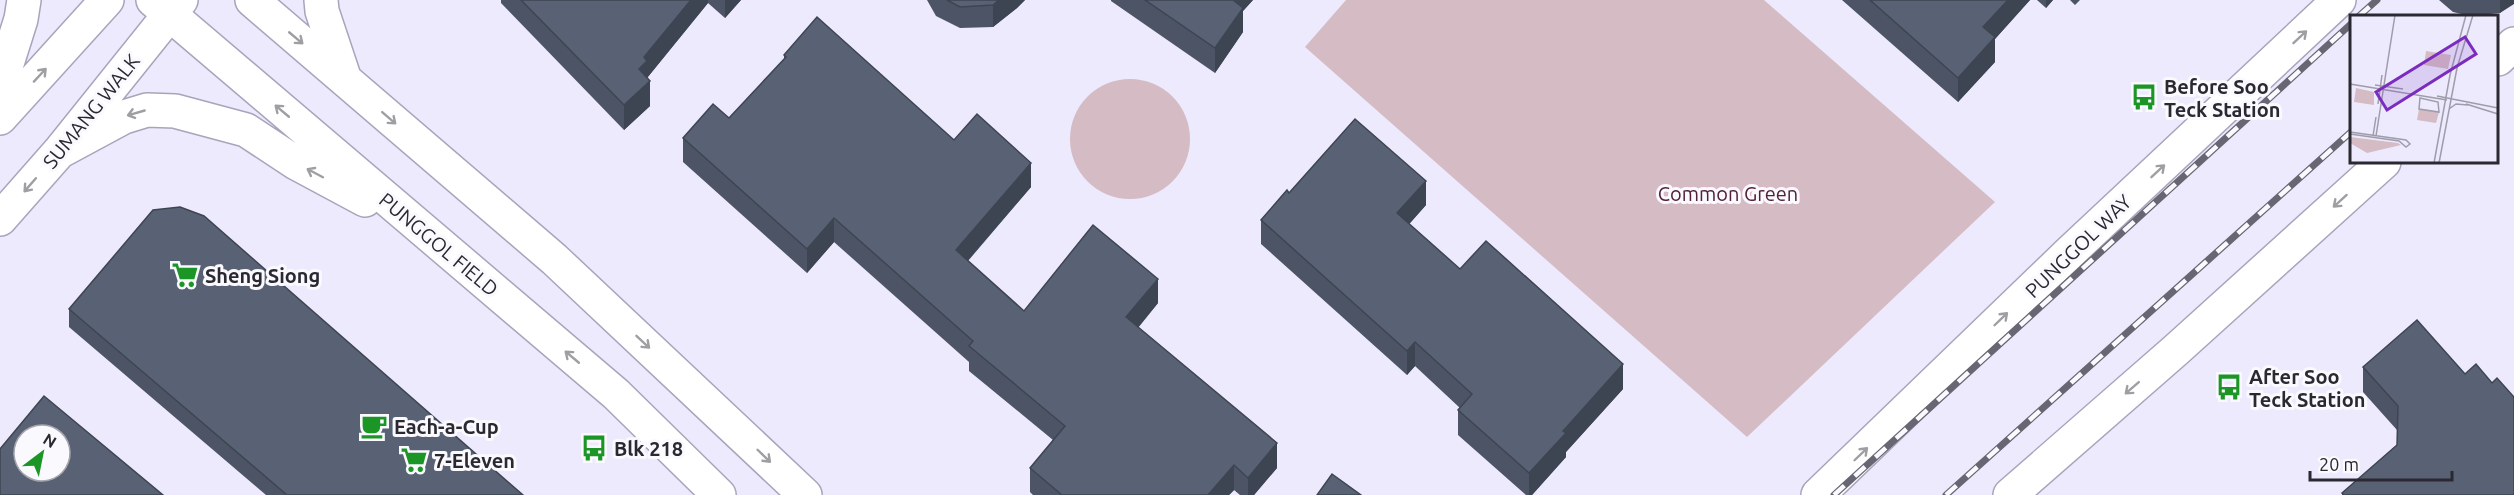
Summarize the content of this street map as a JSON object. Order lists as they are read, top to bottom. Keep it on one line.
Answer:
{"streets":{"street":["SUMANG WALK","PUNGGOL FIELD","PUNGGOL WAY"]},"crossings":[["SUMANG WALK","PUNGGOL FIELD"]],"parks":["Common Green"],"places":{"bus stop":["Before Soo Teck Station","After Soo Teck Station","Blk 218"],"supermarket":["Sheng Siong","7-Eleven"],"cafe":["Each-a-Cup"]},"scale_bar":"20 m","north":"top right"}
